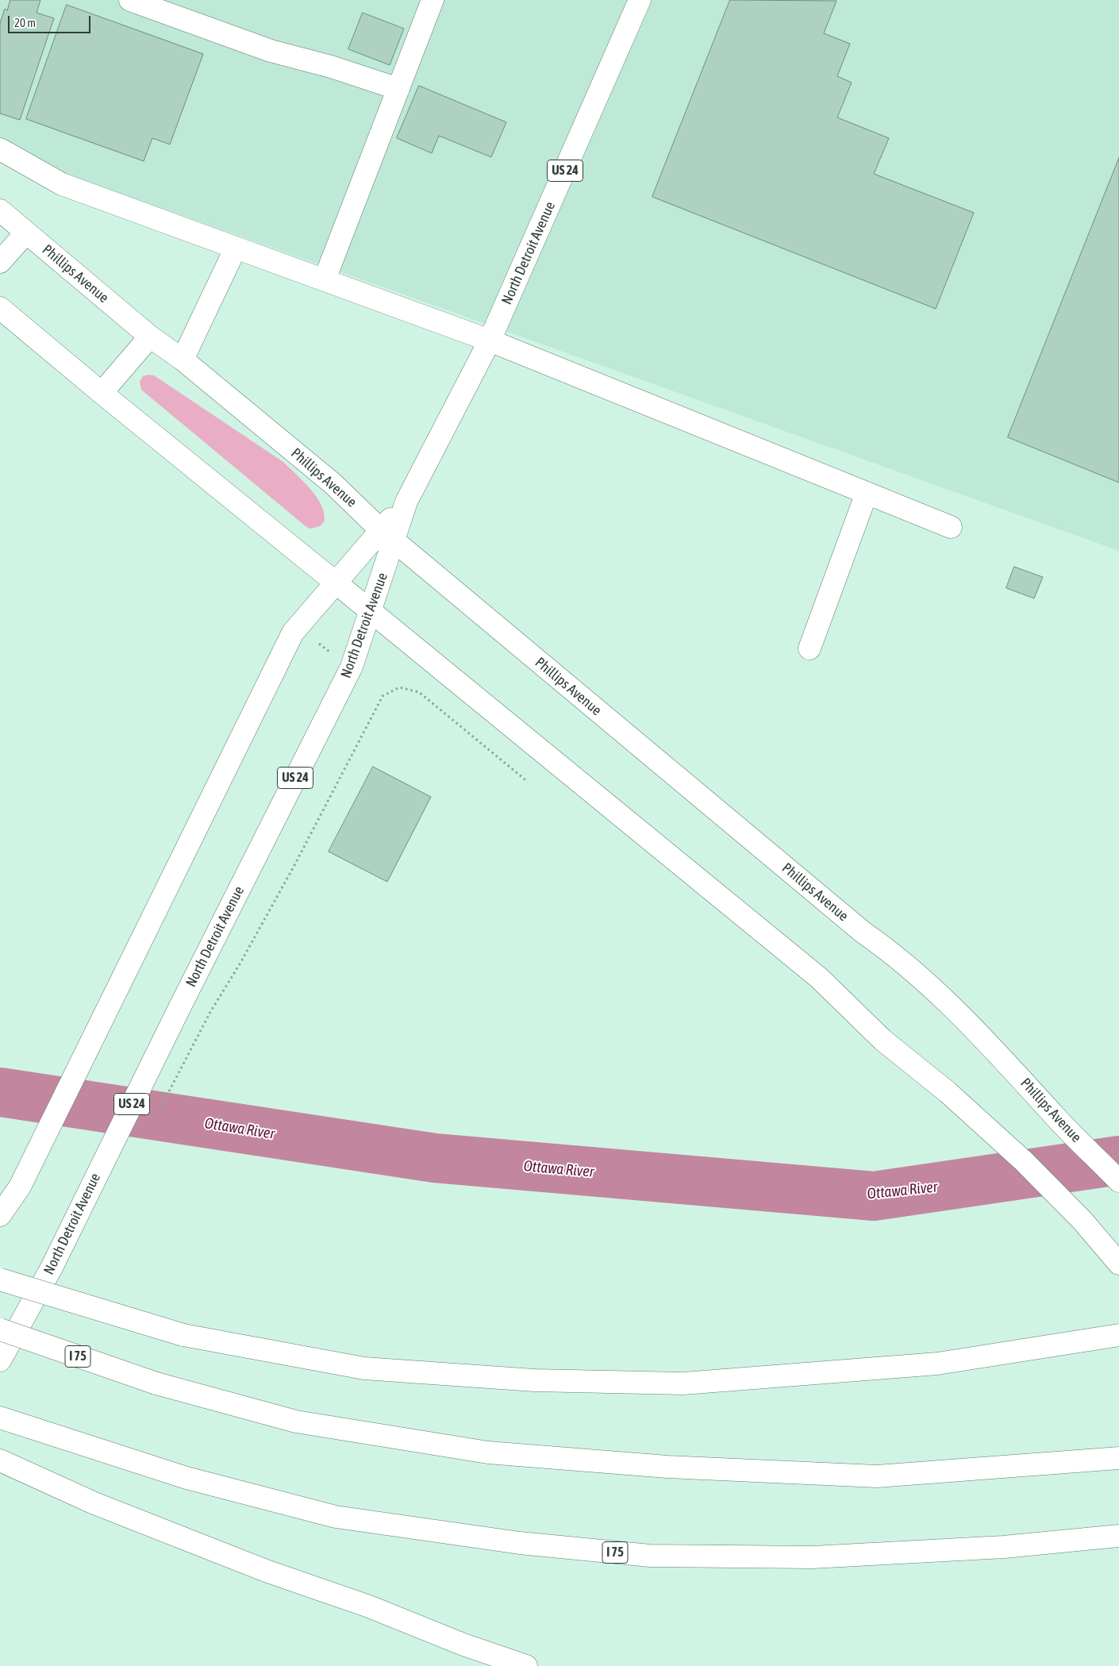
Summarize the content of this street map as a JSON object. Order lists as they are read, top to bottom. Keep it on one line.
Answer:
{"streets":{"main road":["US 24","North Detroit Avenue","Phillips Avenue","I 75"]},"crossings":[["North Detroit Avenue","Phillips Avenue"]],"water":["Ottawa River"],"scale_bar":"20 m"}
